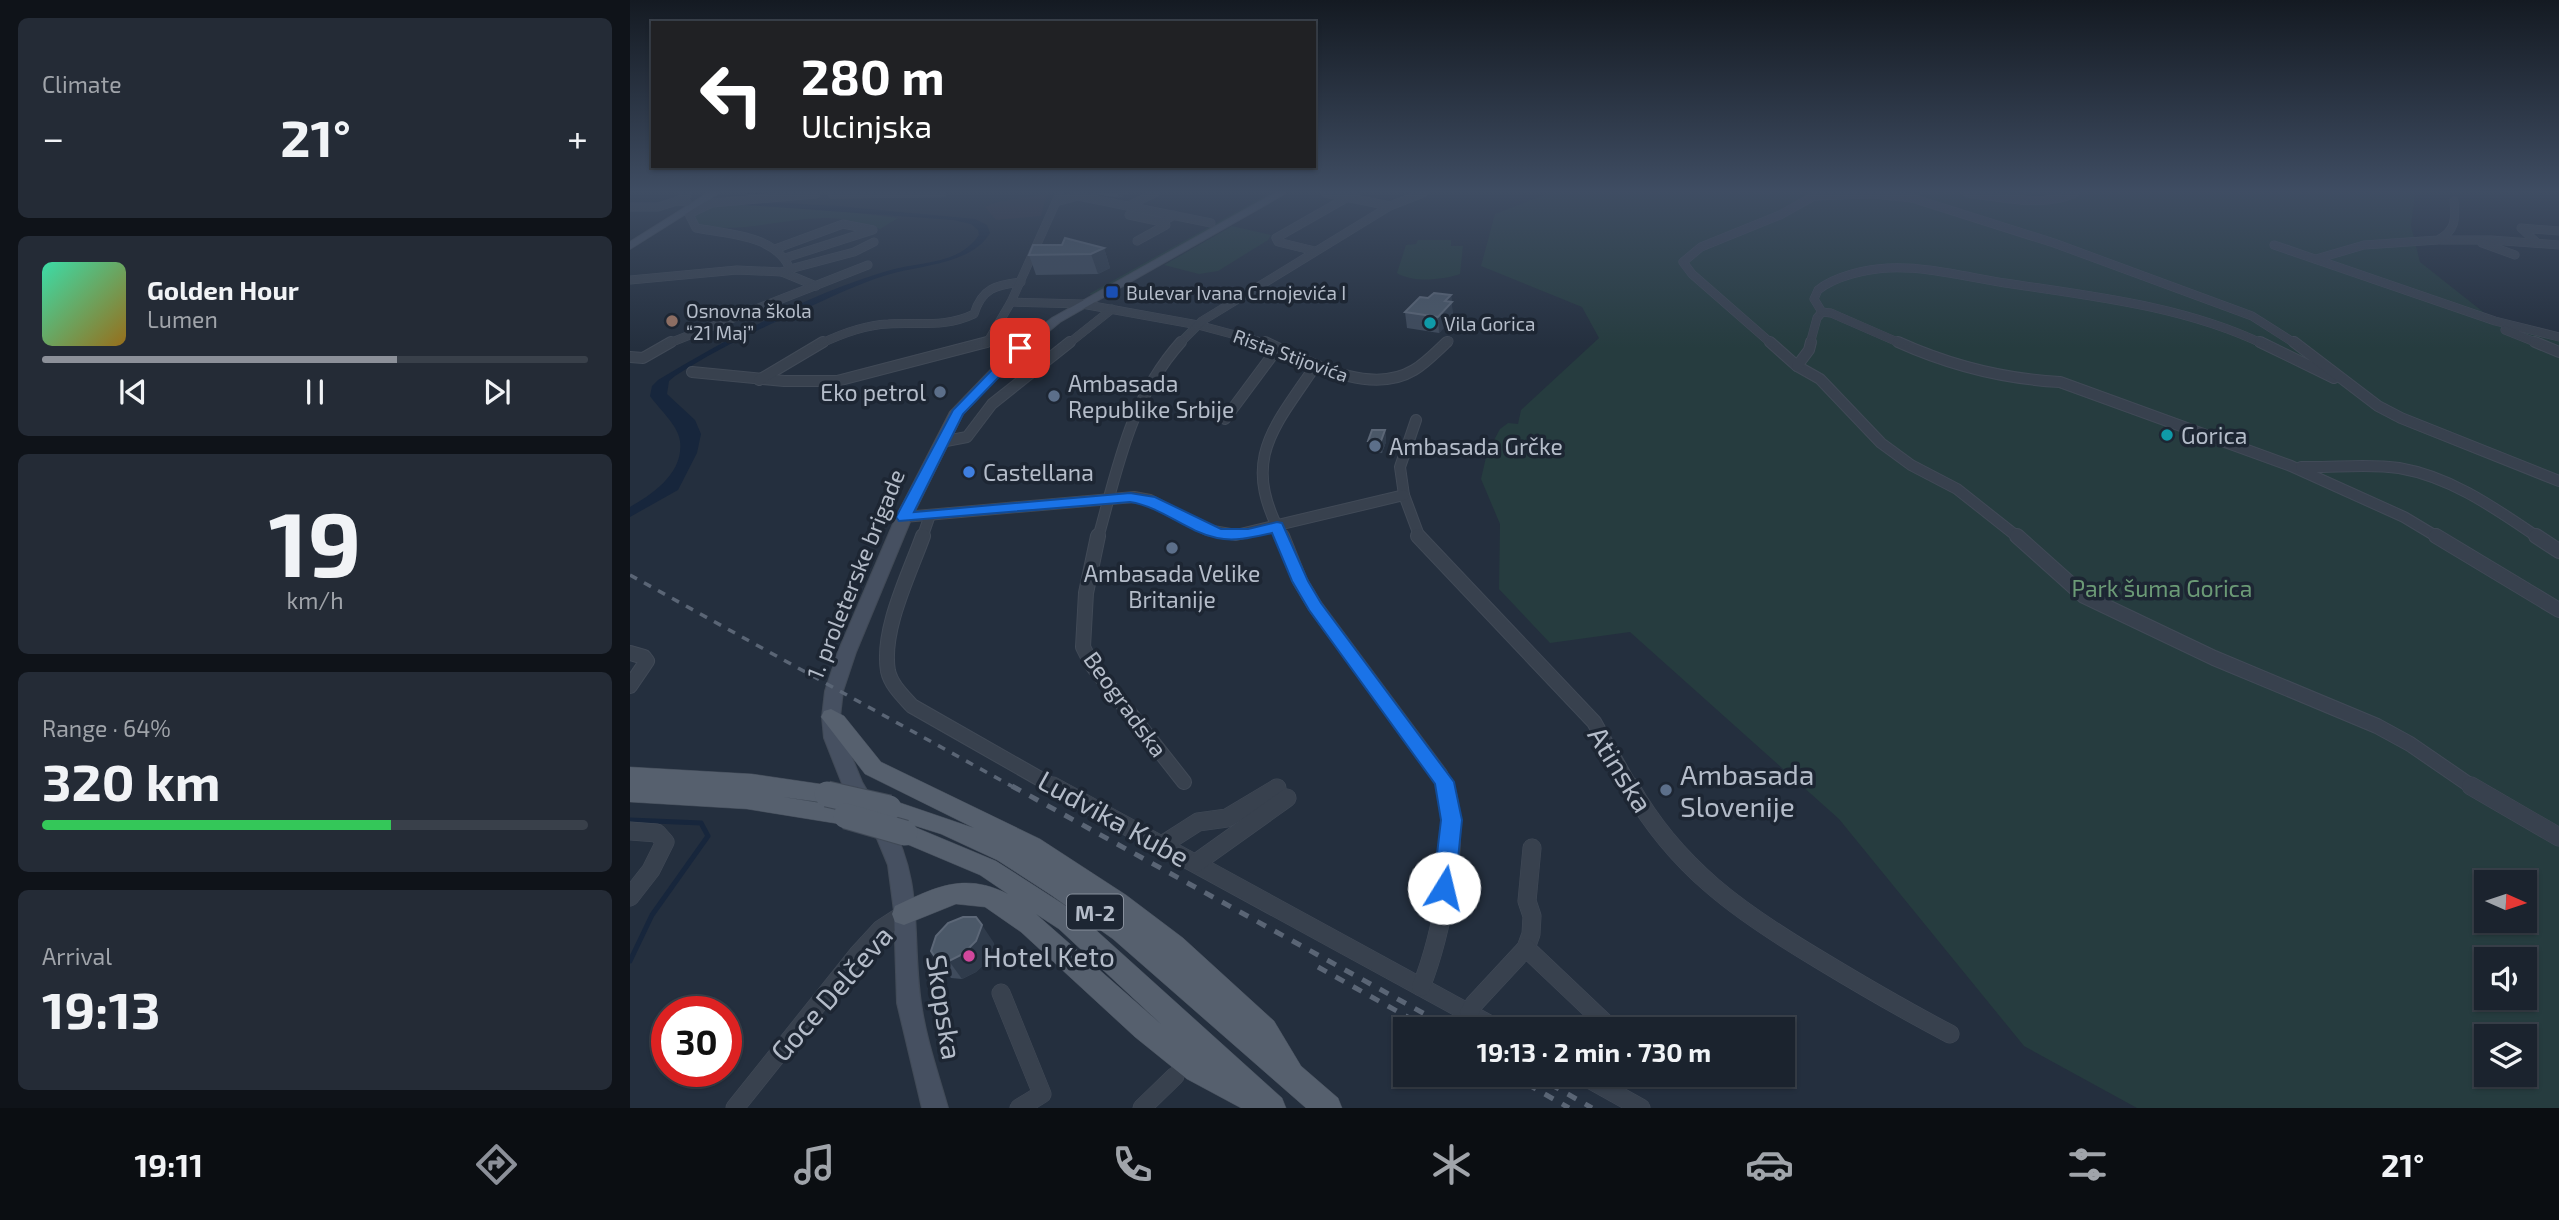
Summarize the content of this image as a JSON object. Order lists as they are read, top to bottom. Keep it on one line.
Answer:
{"streets":{"main road":["1. proleterske brigade","M-2","Skopska"],"street":["Rista Stijovića","Beogradska","Atinska","Ludvika Kube","Goce Delčeva"]},"crossings":[["Rista Stijovića","Beogradska"],["1. proleterske brigade","Goce Delčeva"],["1. proleterske brigade","Skopska"],["Goce Delčeva","Skopska"]],"parks":["Park šuma Gorica"],"places":{"transit":["Bulevar Ivana Crnojevića I"],"other":["Osnovna škola “21 Maj”","Vila Gorica","Eko petrol","Ambasada Republike Srbije","Gorica","Ambasada Grčke","Castellana","Ambasada Velike Britanije","Ambasada Slovenije","Hotel Keto"]},"north":"right","page":{"tile":["Climate",["19","km/h"],["Range · 64%","320 km"],["Arrival","19:13"]],"turn":["280 m","Ulcinjska"],"heat":["−","21°","+"],"song":["Golden Hour","Lumen"],"limit":"30","trip":"19:13 · 2 min · 730 m","tabs":["19:11","21°"]}}
